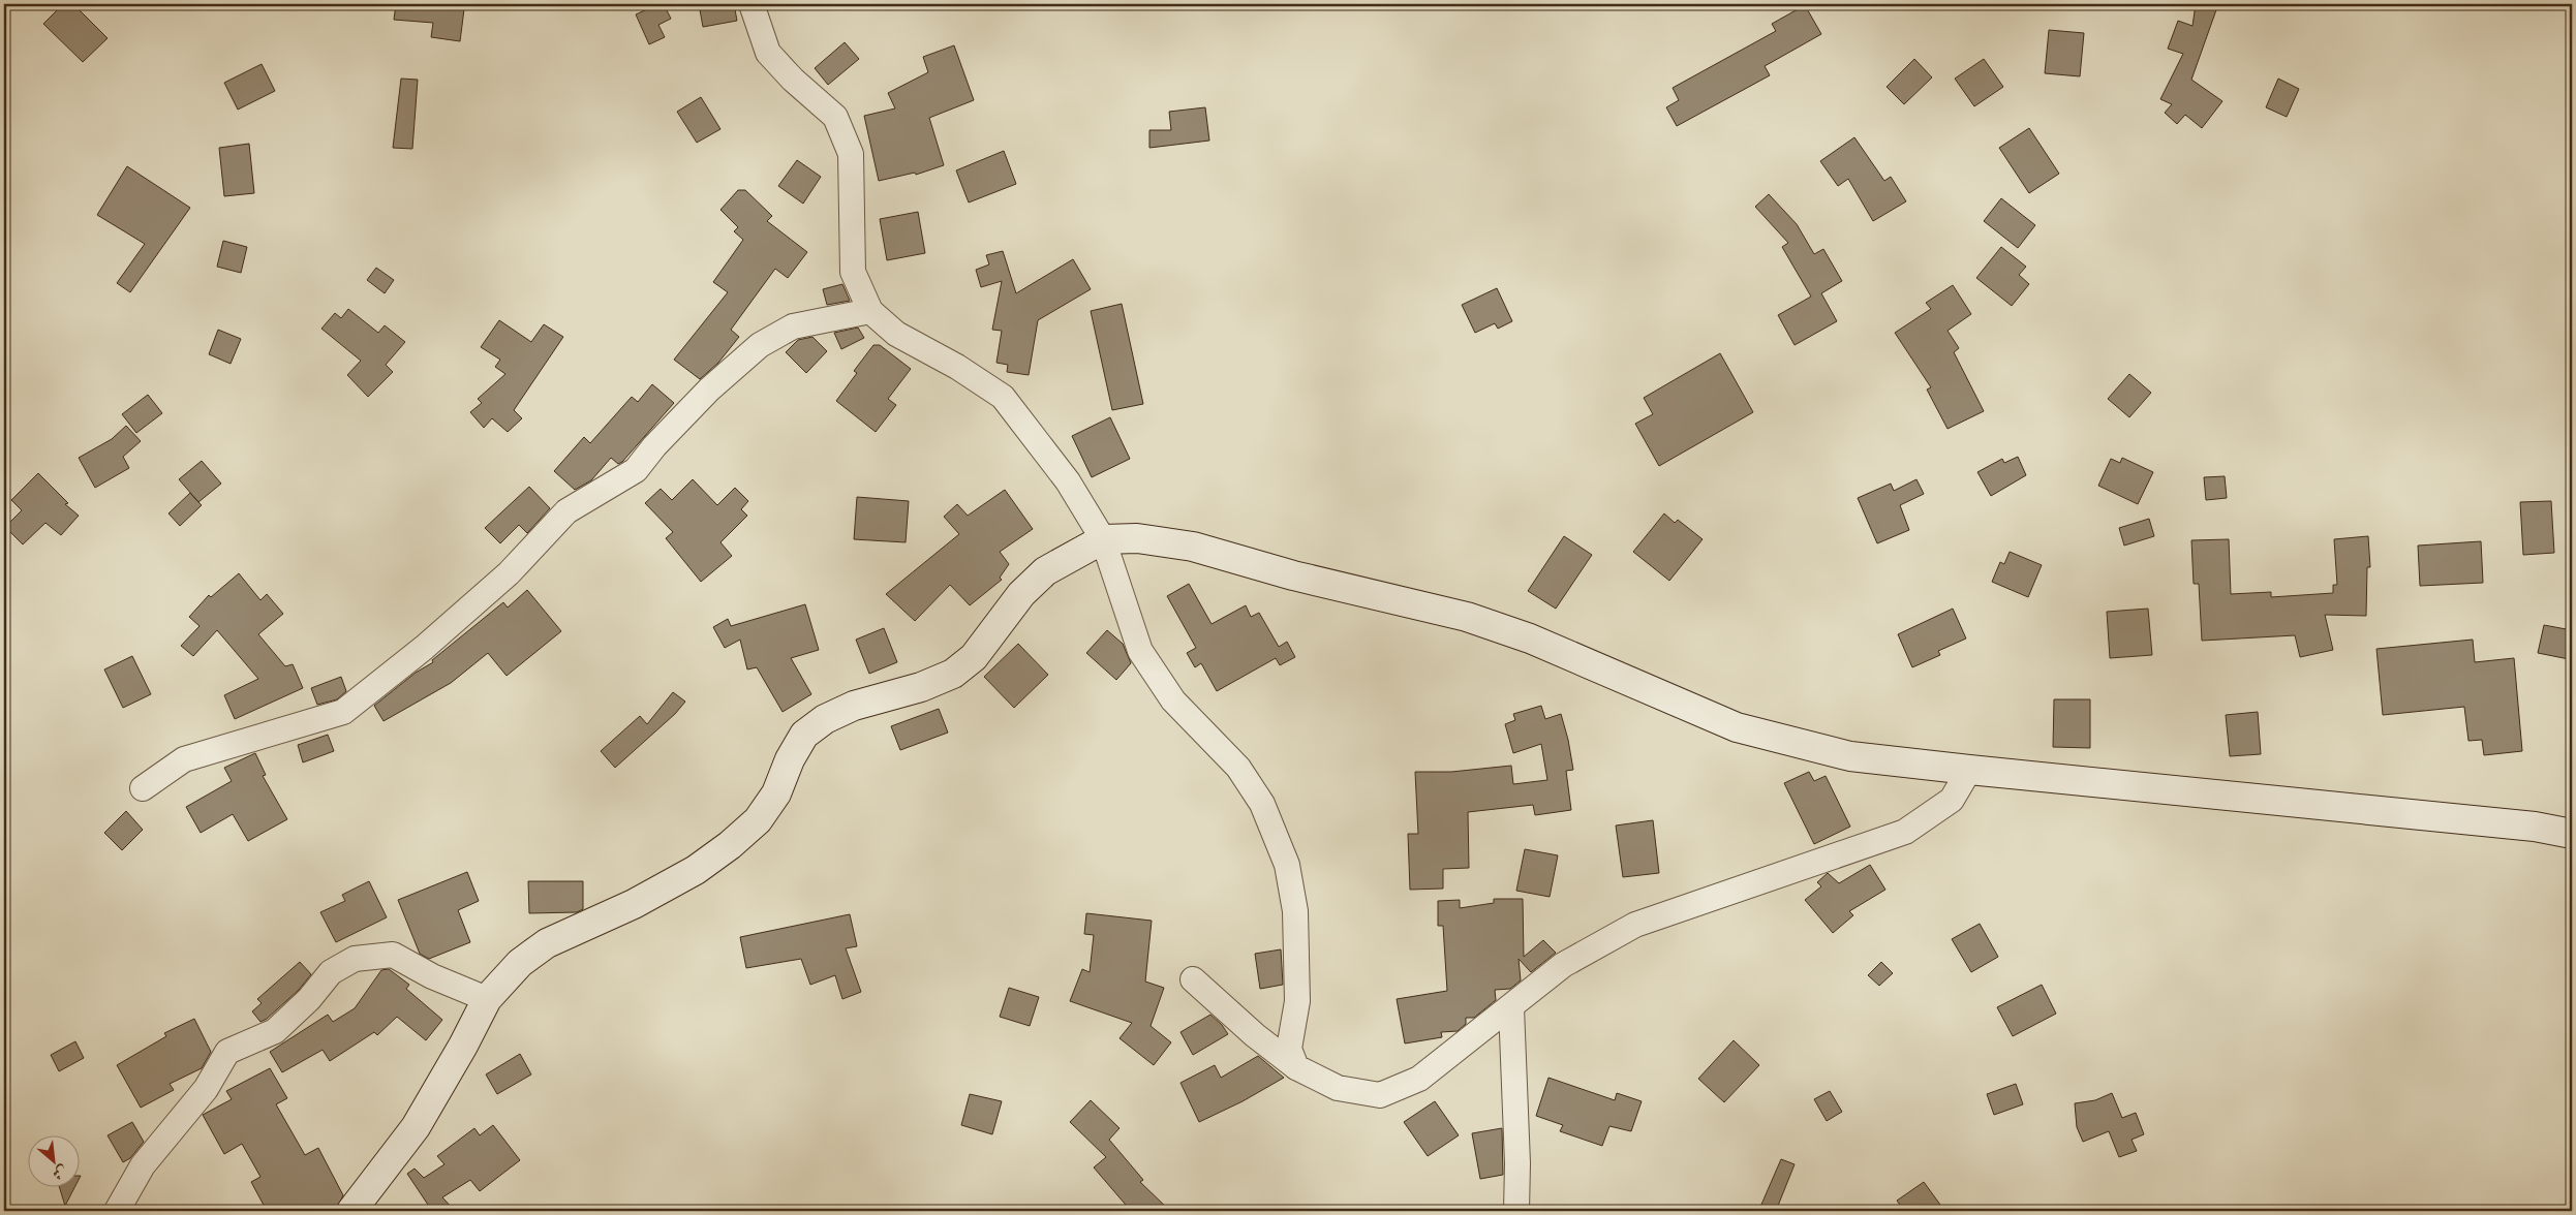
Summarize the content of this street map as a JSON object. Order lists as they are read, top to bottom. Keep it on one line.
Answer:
{"north":"bottom right"}
